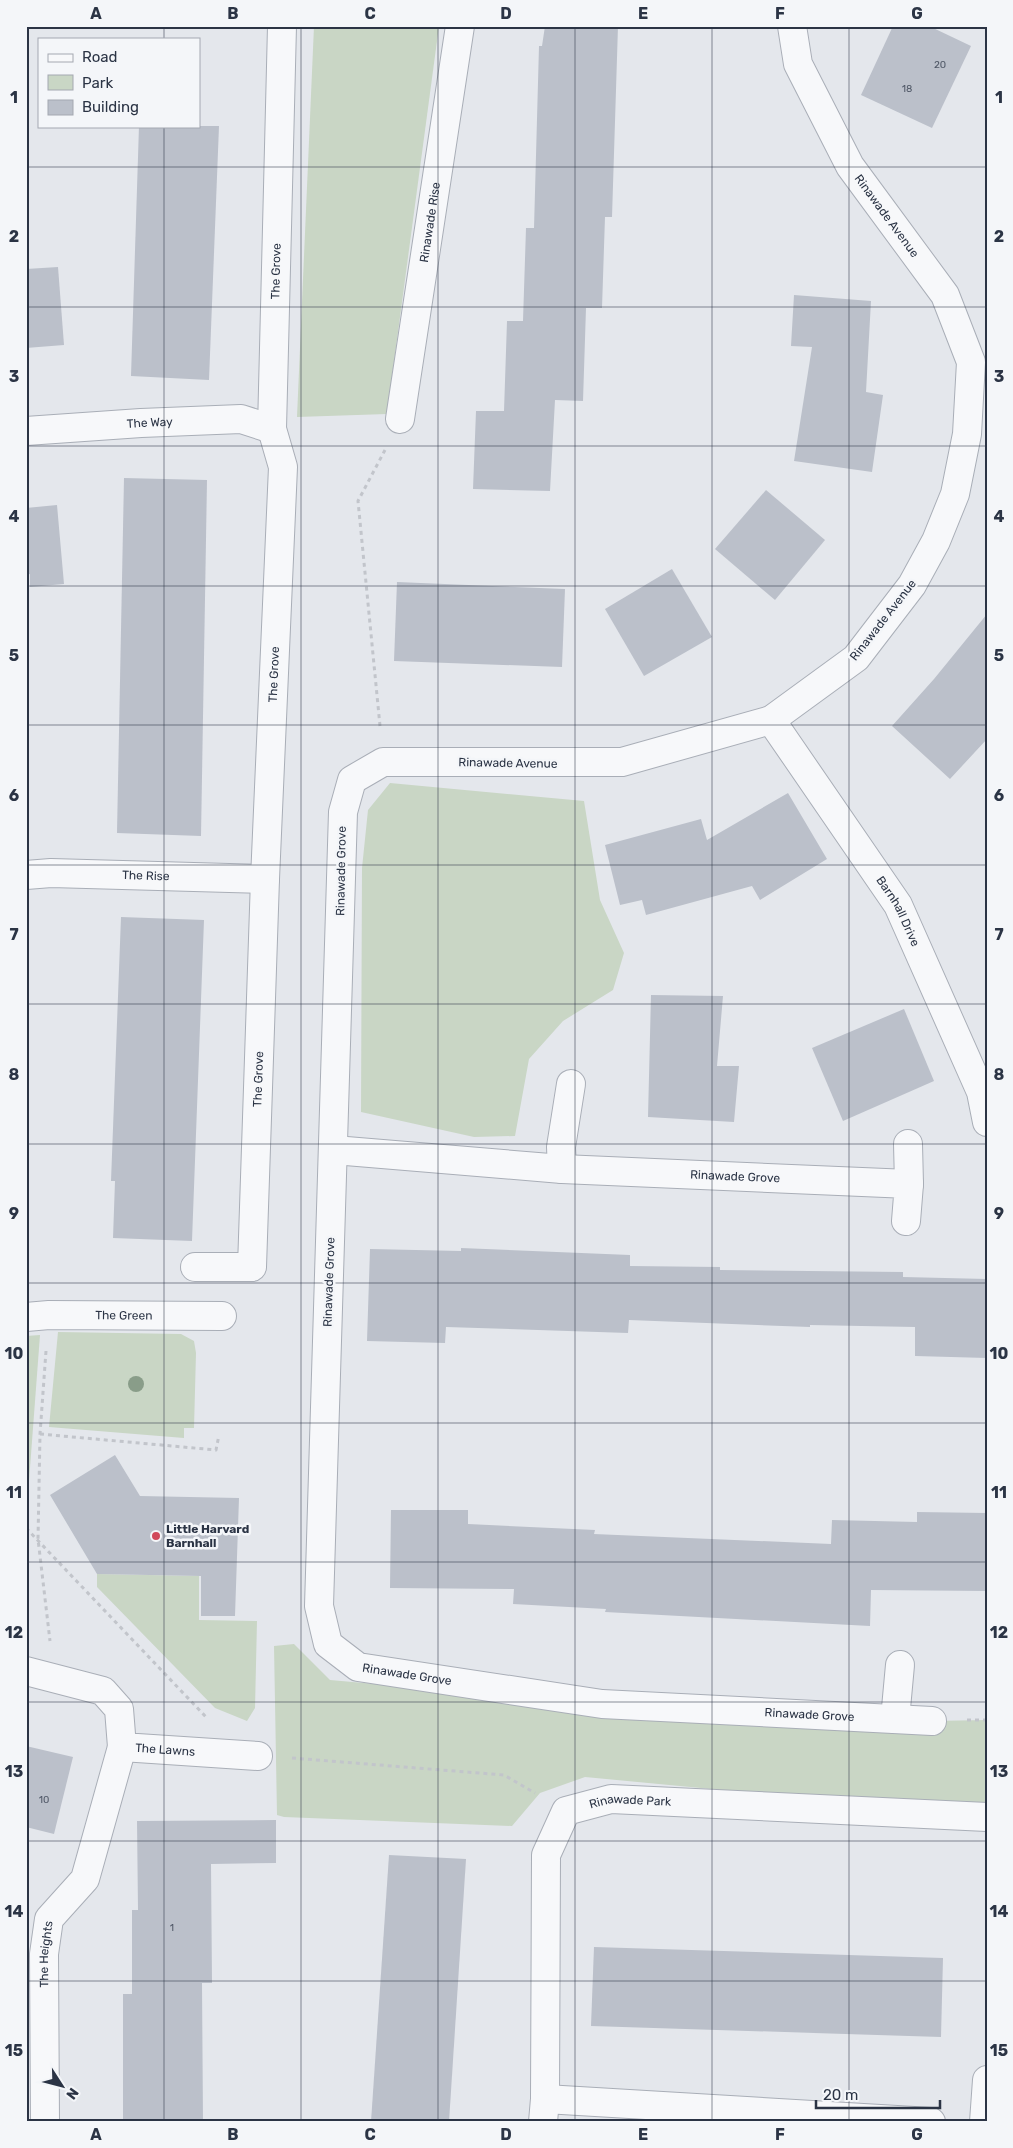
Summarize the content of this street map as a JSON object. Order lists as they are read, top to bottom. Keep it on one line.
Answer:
{"streets":{"street":["Rinawade Avenue","Rinawade Rise","The Grove","The Way","Rinawade Grove","The Rise","Barnhall Drive","The Green","The Lawns","Rinawade Park","The Heights"]},"crossings":[["Rinawade Avenue","Rinawade Grove"],["Rinawade Avenue","Barnhall Drive"],["The Grove","The Way"],["The Grove","The Rise"],["The Lawns","The Heights"]],"places":["Little Harvard Barnhall"],"house_numbers":["20","18","10","1"],"legend":["Road","Park","Building"],"scale_bar":"20 m","north":"bottom right","grid":{"columns":["A","B","C","D","E","F","G"],"rows":["1","2","3","4","5","6","7","8","9","10","11","12","13","14","15"]}}
